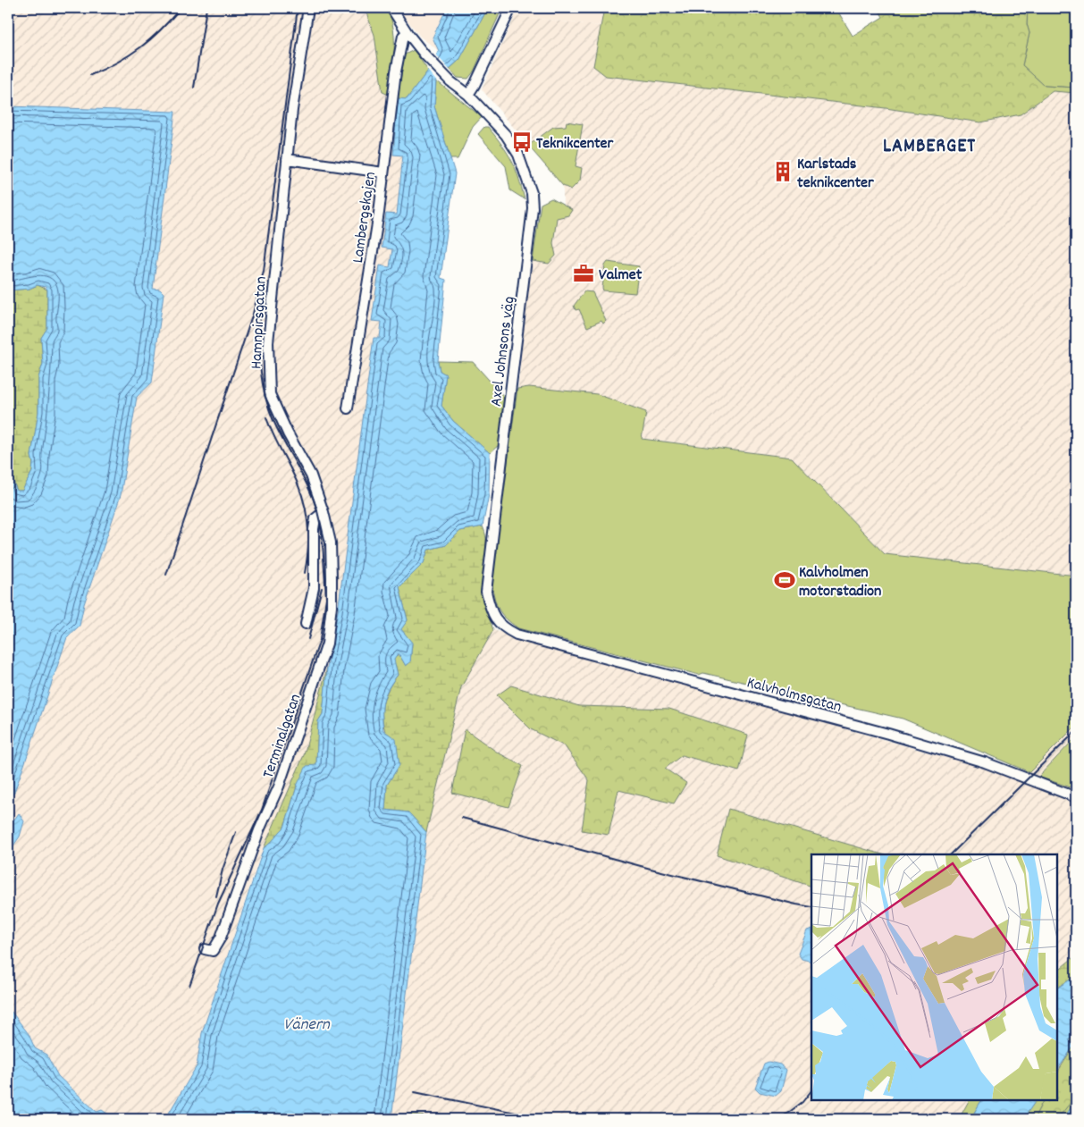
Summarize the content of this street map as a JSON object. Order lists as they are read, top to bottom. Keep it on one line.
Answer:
{"streets":{"street":["Lambergskajen","Hamnpirsgatan","Axel Johnsons väg","Kalvholmsgatan","Terminalgatan"]},"crossings":[["Lambergskajen","Axel Johnsons väg"],["Hamnpirsgatan","Terminalgatan"],["Axel Johnsons väg","Kalvholmsgatan"]],"districts":["LAMBERGET"],"water":["Vänern"],"places":{"bus stop":["Teknikcenter"],"building":["Karlstads teknikcenter"],"office":["Valmet"],"sports":["Kalvholmen motorstadion"]}}
